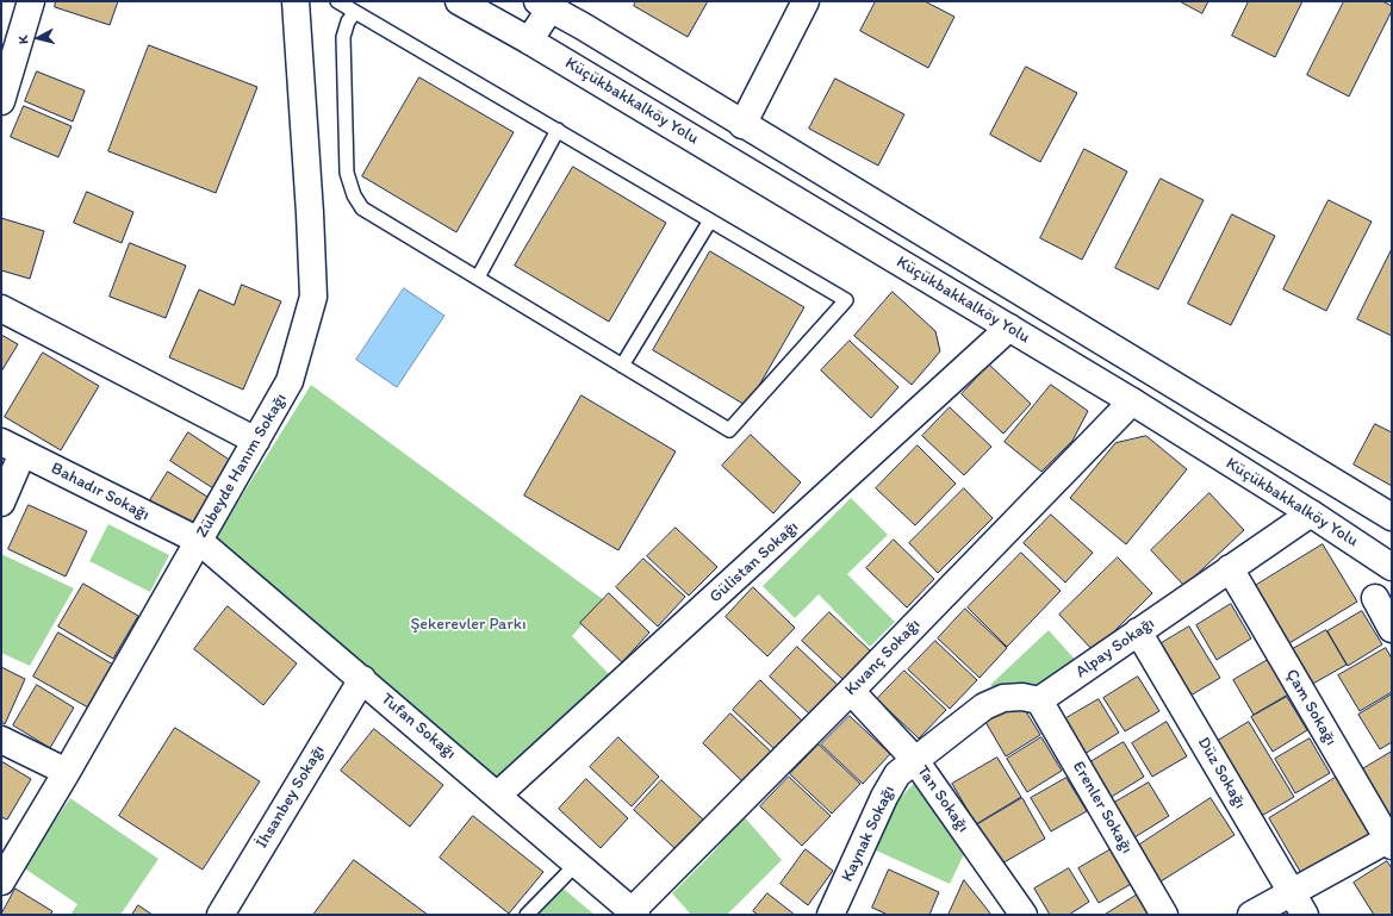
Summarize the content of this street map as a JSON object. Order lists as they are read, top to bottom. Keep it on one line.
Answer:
{"streets":{"street":["Küçükbakkalköy Yolu","Zübeyde Hanım Sokağı","Bahadır Sokağı","Gülistan Sokağı","Alpay Sokağı","Kıvanç Sokağı","Çam Sokağı","Tufan Sokağı","Düz Sokağı","İhsanbey Sokağı","Tan Sokağı","Erenler Sokağı","Kaynak Sokağı"]},"crossings":[["Küçükbakkalköy Yolu","Gülistan Sokağı"],["Küçükbakkalköy Yolu","Alpay Sokağı"],["Küçükbakkalköy Yolu","Kıvanç Sokağı"],["Zübeyde Hanım Sokağı","Bahadır Sokağı"],["Zübeyde Hanım Sokağı","Tufan Sokağı"],["Bahadır Sokağı","Tufan Sokağı"],["Gülistan Sokağı","Tufan Sokağı"],["Alpay Sokağı","Çam Sokağı"],["Alpay Sokağı","Düz Sokağı"],["Alpay Sokağı","Erenler Sokağı"],["Kıvanç Sokağı","Tufan Sokağı"],["Kıvanç Sokağı","Tan Sokağı"],["Tufan Sokağı","İhsanbey Sokağı"],["Tan Sokağı","Kaynak Sokağı"]],"parks":["Şekerevler Parkı"],"north":"left"}
